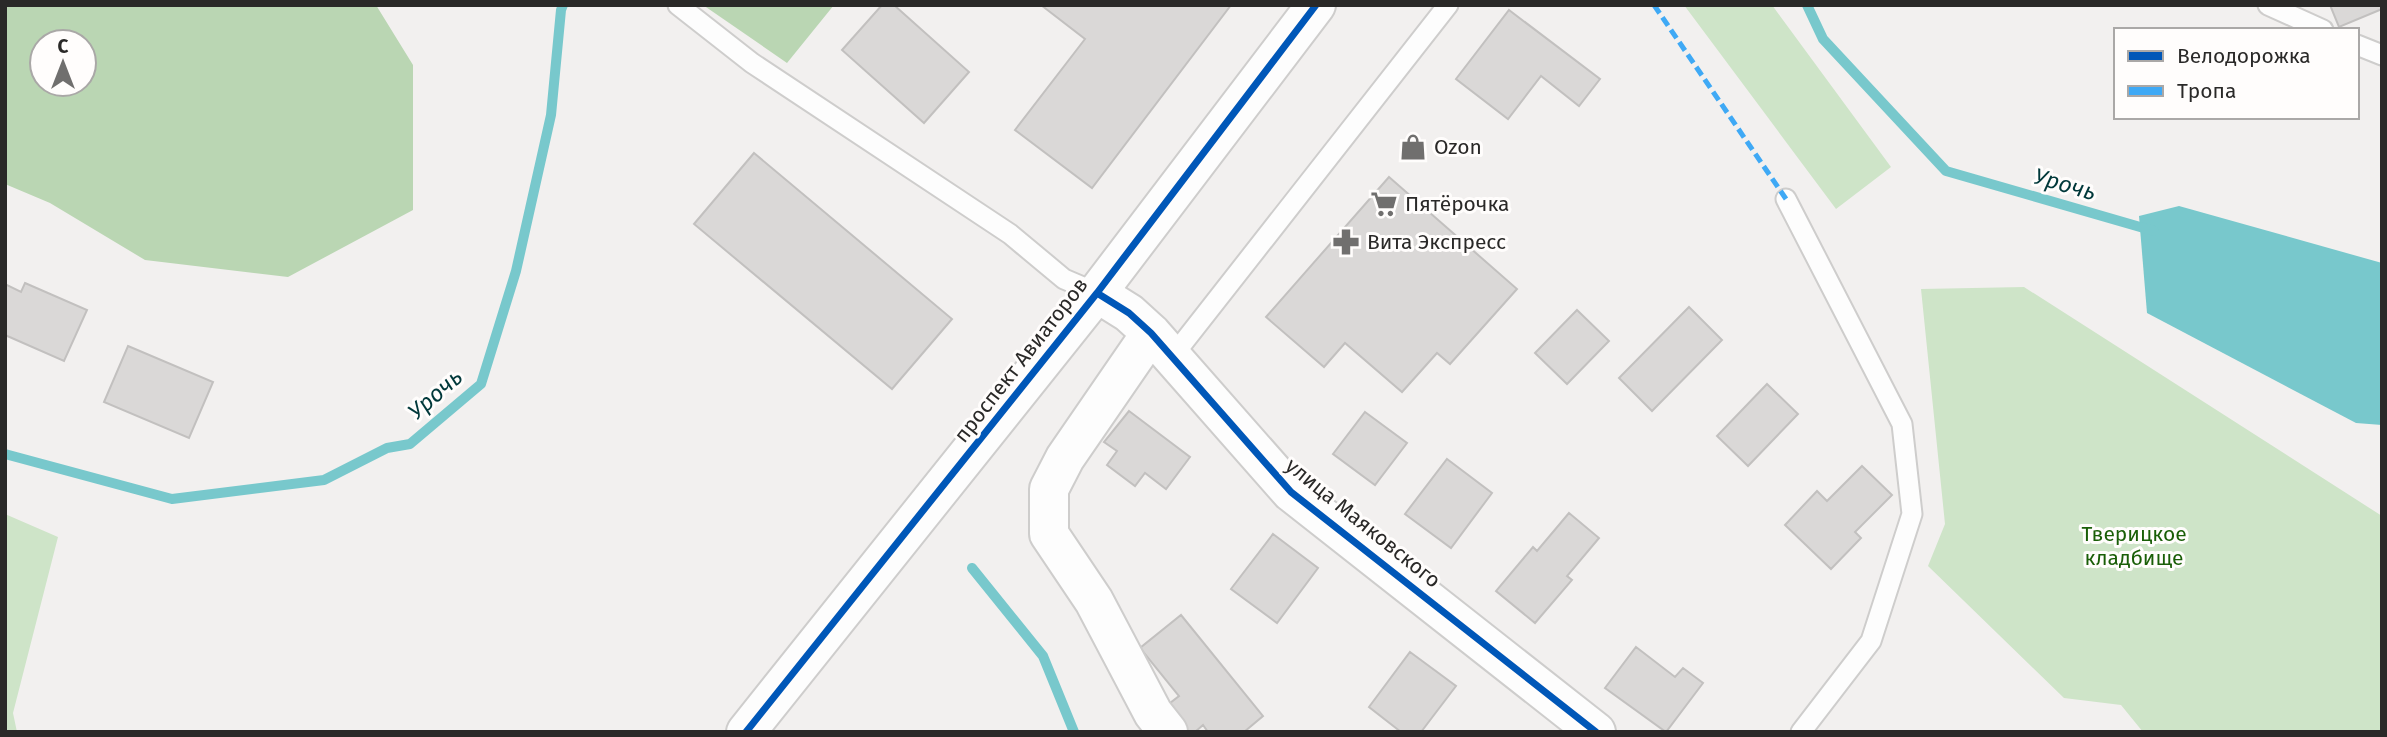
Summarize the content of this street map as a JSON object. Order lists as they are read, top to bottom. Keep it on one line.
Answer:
{"streets":{"street":["проспект Авиаторов","улица Маяковского"]},"crossings":[["проспект Авиаторов","улица Маяковского"]],"water":["Урочь"],"parks":["Тверицкое кладбище"],"places":{"shop":["Ozon"],"supermarket":["Пятёрочка"],"pharmacy":["Вита Экспресс"]},"legend":["Велодорожка","Тропа"],"north":"top"}
